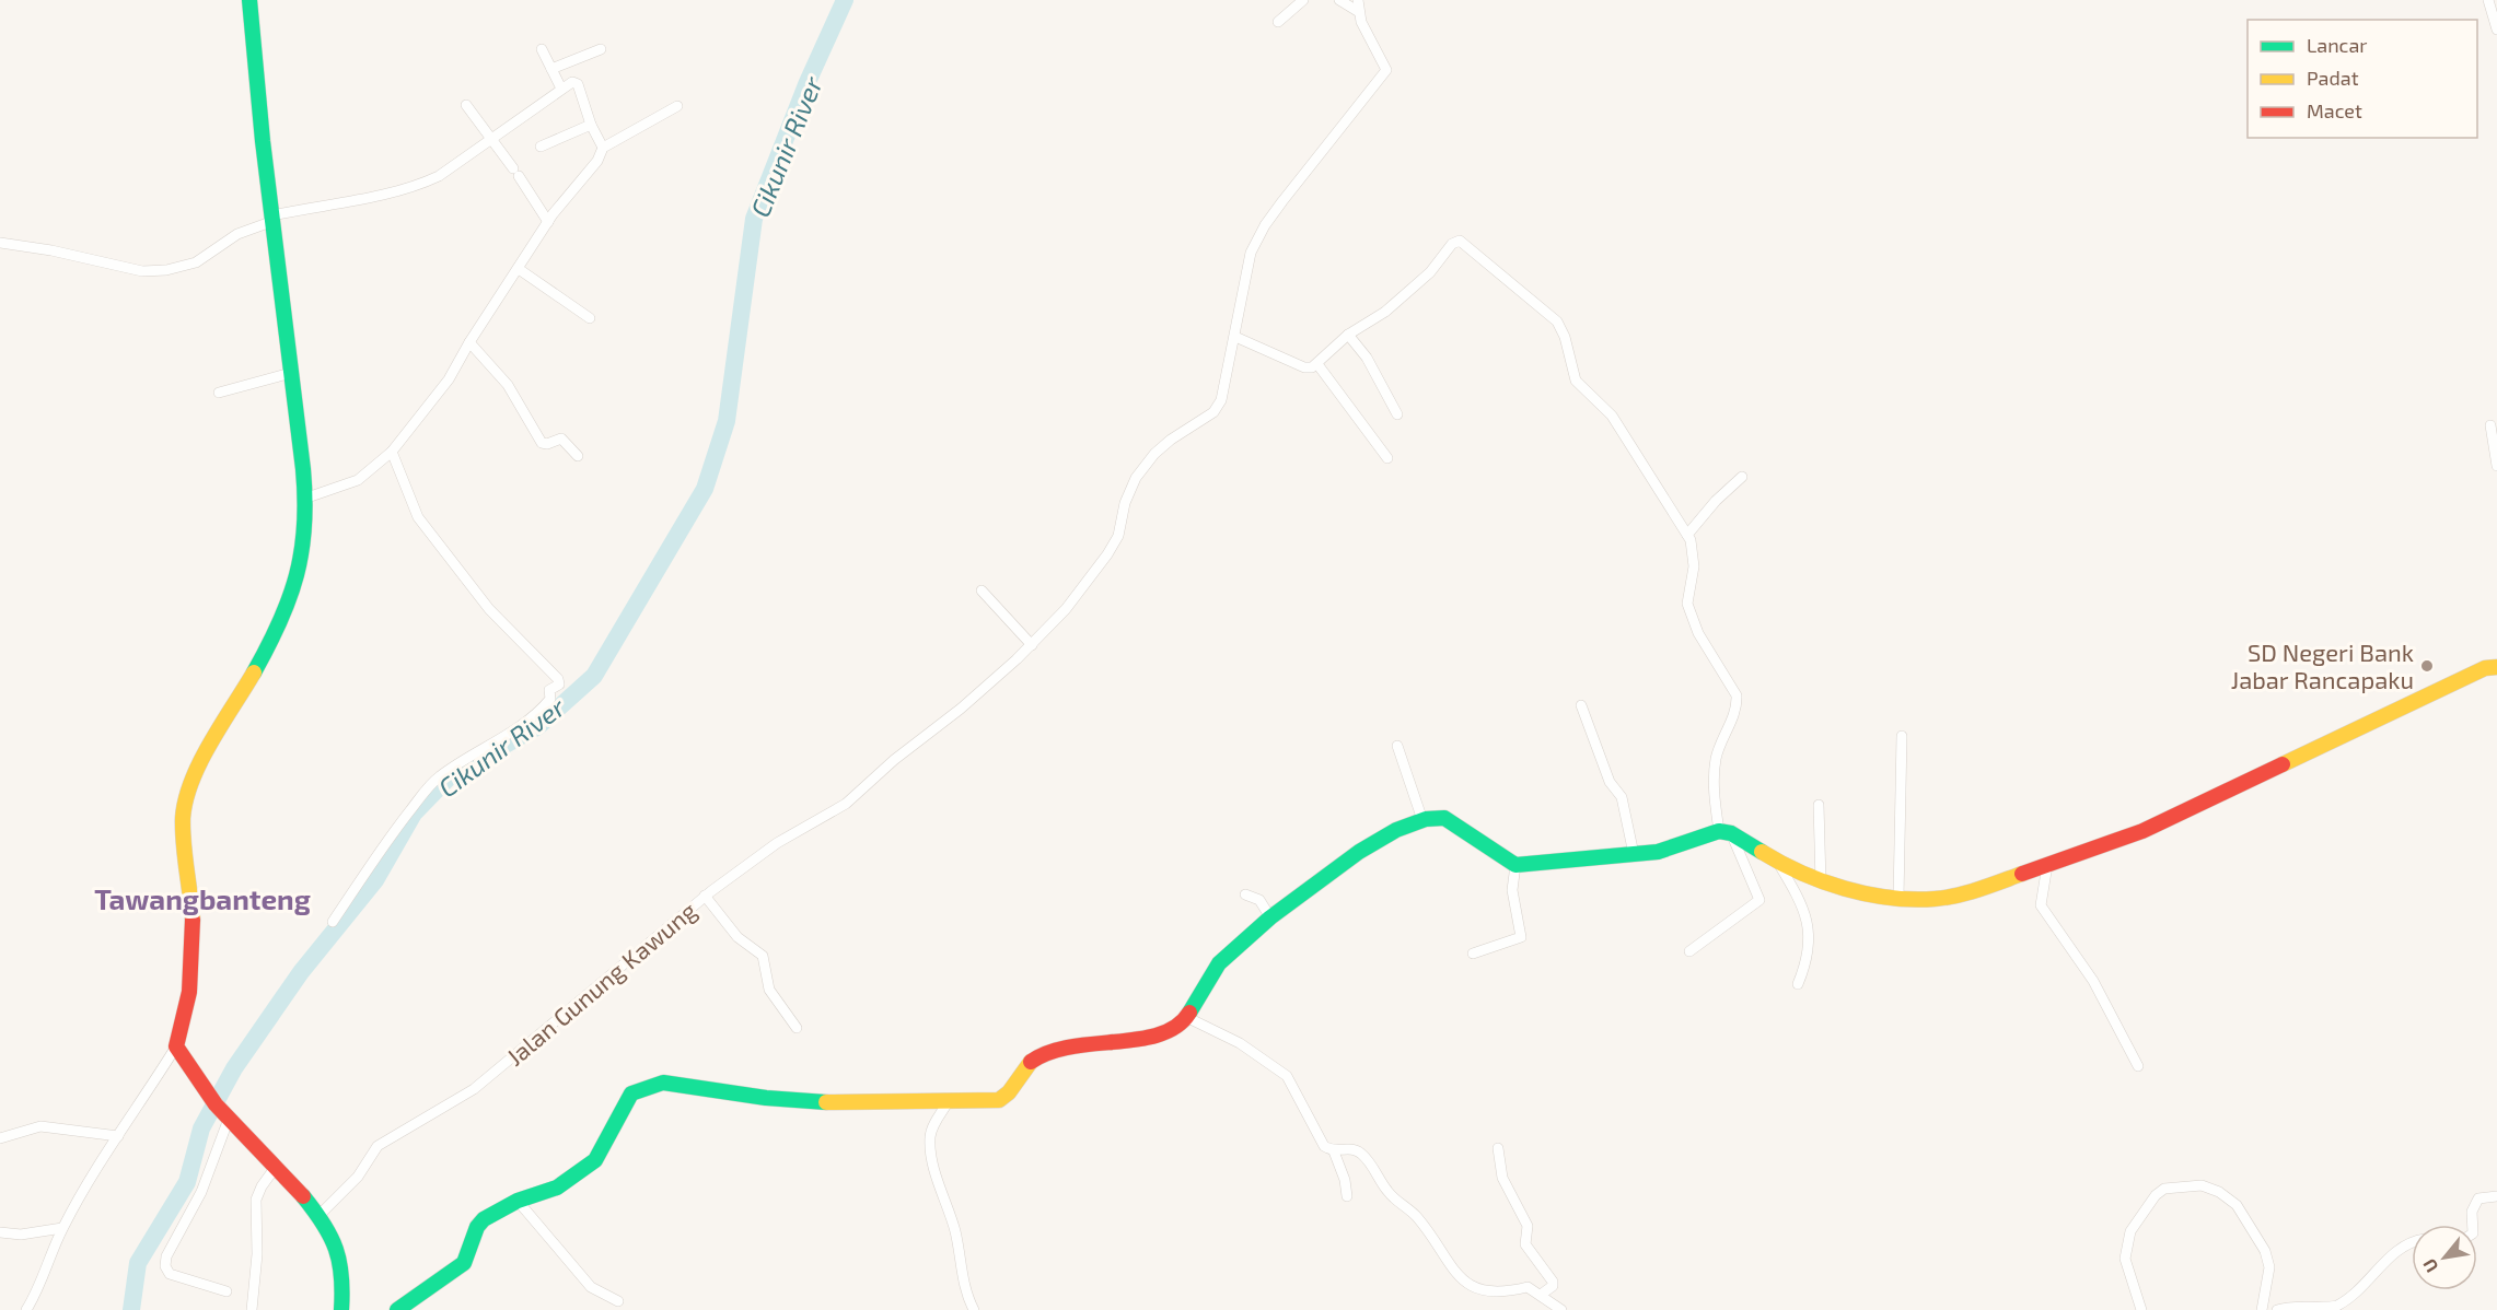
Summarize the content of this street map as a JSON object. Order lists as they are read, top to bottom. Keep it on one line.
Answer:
{"streets":{"street":["Jalan Gunung Kawung"]},"districts":["Tawangbanteng"],"water":["Cikunir River"],"places":["SD Negeri Bank Jabar Rancapaku"],"legend":["Lancar","Padat","Macet"],"north":"bottom left"}
